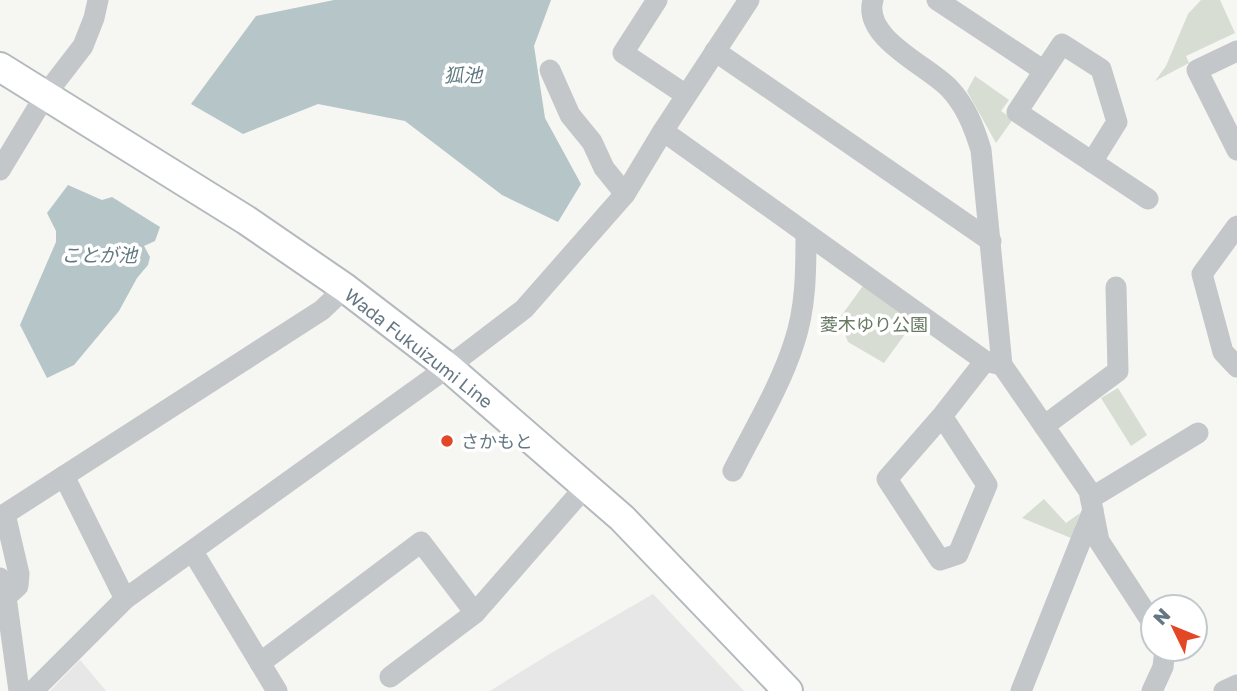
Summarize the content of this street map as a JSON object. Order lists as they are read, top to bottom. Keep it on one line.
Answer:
{"streets":{"main road":["Wada Fukuizumi Line"]},"water":["狐池","ことが池"],"parks":["菱木ゆり公園"],"places":["さかもと"],"north":"top left"}
